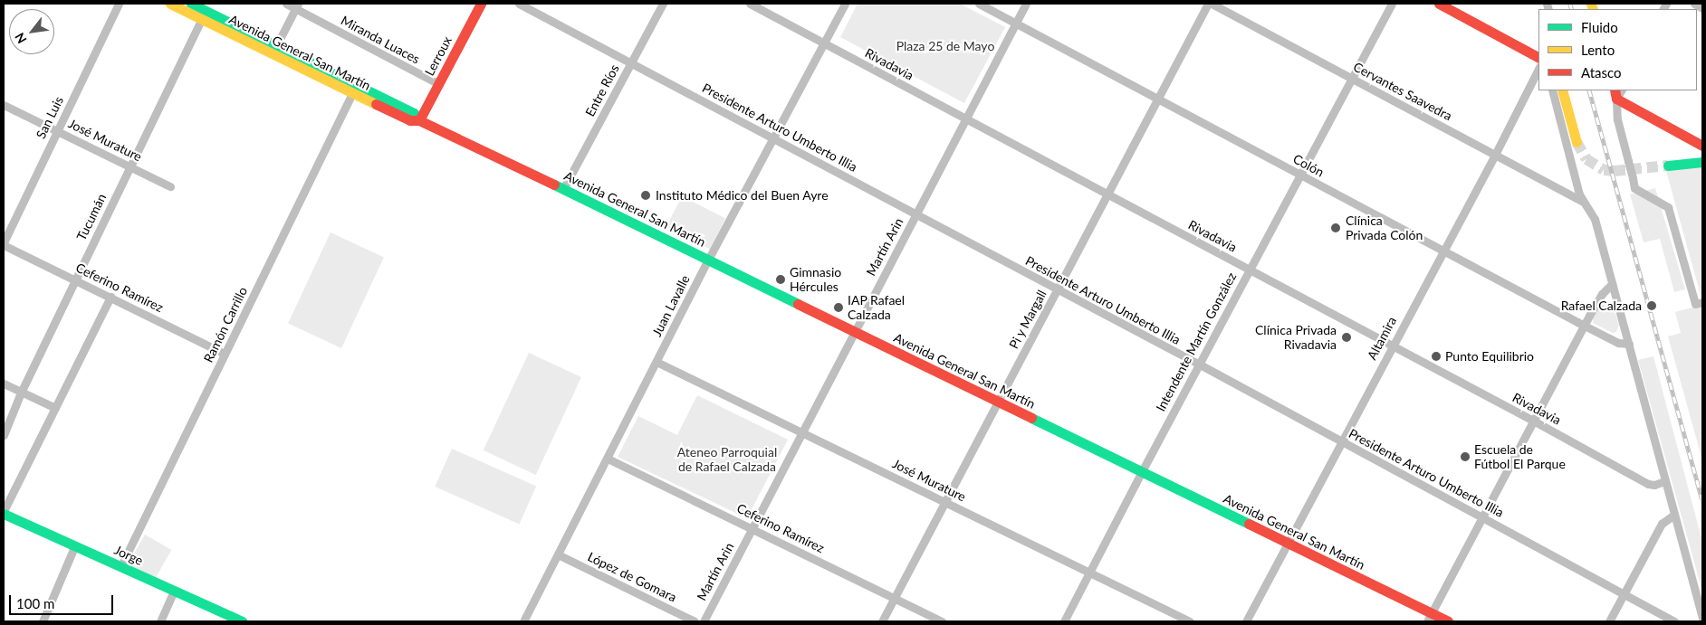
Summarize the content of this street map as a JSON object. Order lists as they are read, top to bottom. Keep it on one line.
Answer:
{"streets":{"main road":["Avenida General San Martín","Lerroux","Jorge"],"street":["Miranda Luaces","Rivadavia","Entre Ríos","Cervantes Saavedra","San Luis","Presidente Arturo Umberto Illia","José Murature","Colón","Tucumán","Martín Arin","Ceferino Ramírez","Juan Lavalle","Pi y Margall","Ramón Carrillo","Altamira","Intendente Martín González","López de Gomara"]},"crossings":[["Miranda Luaces","Lerroux"],["Avenida General San Martín","Lerroux"],["Avenida General San Martín","Entre Ríos"],["Avenida General San Martín","Tucumán"],["Avenida General San Martín","Martín Arin"],["Avenida General San Martín","Juan Lavalle"],["Avenida General San Martín","Pi y Margall"],["Avenida General San Martín","Ramón Carrillo"],["Avenida General San Martín","Altamira"],["Avenida General San Martín","Intendente Martín González"],["Rivadavia","Martín Arin"],["Rivadavia","Juan Lavalle"],["Rivadavia","Pi y Margall"],["Rivadavia","Altamira"],["Rivadavia","Intendente Martín González"],["Entre Ríos","Presidente Arturo Umberto Illia"],["Cervantes Saavedra","Pi y Margall"],["Cervantes Saavedra","Altamira"],["Cervantes Saavedra","Intendente Martín González"],["San Luis","José Murature"],["San Luis","Ceferino Ramírez"],["Presidente Arturo Umberto Illia","Martín Arin"],["Presidente Arturo Umberto Illia","Juan Lavalle"],["Presidente Arturo Umberto Illia","Pi y Margall"],["Presidente Arturo Umberto Illia","Altamira"],["Presidente Arturo Umberto Illia","Intendente Martín González"],["José Murature","Tucumán"],["José Murature","Martín Arin"],["José Murature","Juan Lavalle"],["José Murature","Pi y Margall"],["José Murature","Intendente Martín González"],["Colón","Martín Arin"],["Colón","Pi y Margall"],["Colón","Altamira"],["Colón","Intendente Martín González"],["Tucumán","Ceferino Ramírez"],["Martín Arin","Ceferino Ramírez"],["Ceferino Ramírez","Juan Lavalle"],["Ceferino Ramírez","Pi y Margall"],["Ceferino Ramírez","Ramón Carrillo"],["Juan Lavalle","López de Gomara"],["Ramón Carrillo","Jorge"]],"parks":["Plaza 25 de Mayo","Ateneo Parroquial de Rafael Calzada"],"places":["Instituto Médico del Buen Ayre","Clínica Privada Colón","Gimnasio Hércules","Rafael Calzada","IAP Rafael Calzada","Clínica Privada Rivadavia","Punto Equilibrio","Escuela de Fútbol El Parque"],"legend":["Fluido","Lento","Atasco"],"scale_bar":"100 m","north":"bottom left"}
